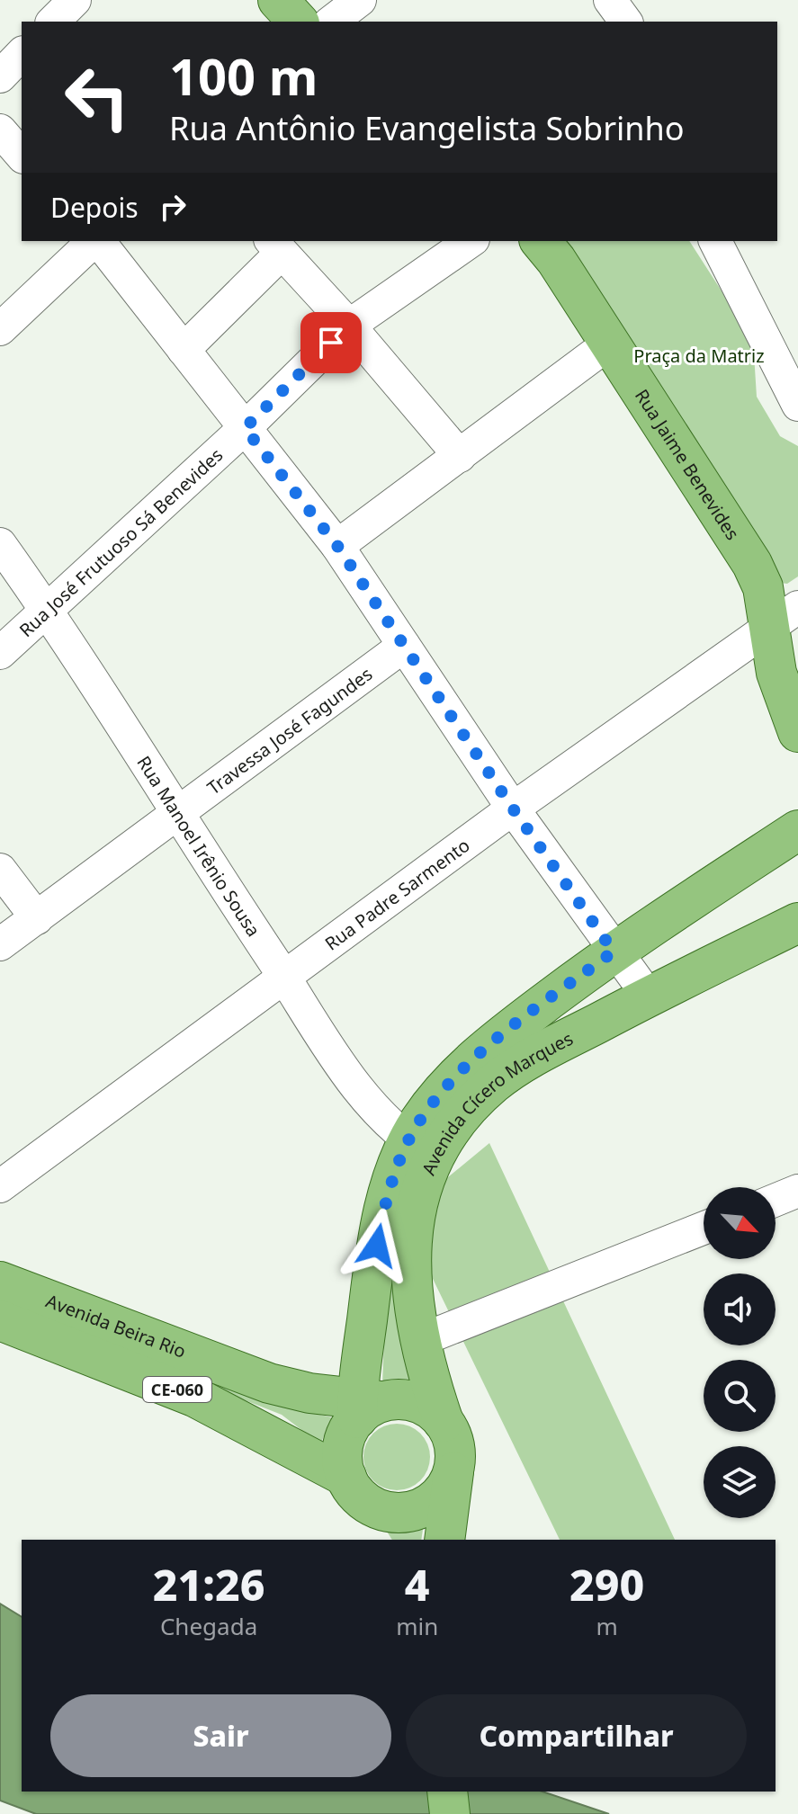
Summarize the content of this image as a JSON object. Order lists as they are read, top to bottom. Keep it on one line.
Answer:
{"streets":{"main road":["Rua Jaime Benevides","Avenida Cícero Marques","Avenida Beira Rio","CE-060"],"street":["Rua José Frutuoso Sá Benevides","Travessa José Fagundes","Rua Manoel Irênio Sousa","Rua Padre Sarmento"]},"crossings":[["Rua Jaime Benevides","Rua Padre Sarmento"],["Rua José Frutuoso Sá Benevides","Rua Manoel Irênio Sousa"],["Travessa José Fagundes","Rua Manoel Irênio Sousa"],["Rua Manoel Irênio Sousa","Rua Padre Sarmento"],["Rua Manoel Irênio Sousa","Avenida Cícero Marques"],["Avenida Cícero Marques","Avenida Beira Rio"]],"parks":["Praça da Matriz"],"north":"bottom right","page":{"turn":["100 m","Rua Antônio Evangelista Sobrinho"],"then":"Depois","eta":["21:26","Chegada","4","min","290","m"],"buttons":["Sair","Compartilhar"]}}
